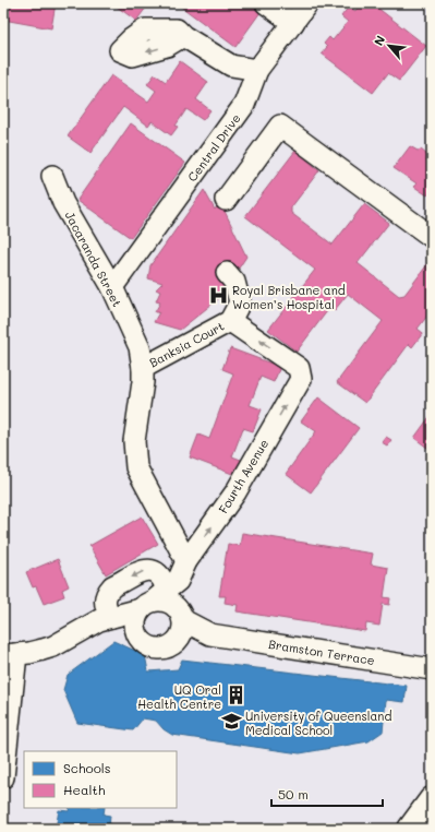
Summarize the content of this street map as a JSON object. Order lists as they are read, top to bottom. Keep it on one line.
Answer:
{"streets":{"street":["Central Drive","Jacaranda Street","Banksia Court","Fourth Avenue","Bramston Terrace"]},"crossings":[["Central Drive","Jacaranda Street"],["Jacaranda Street","Banksia Court"],["Jacaranda Street","Fourth Avenue"],["Banksia Court","Fourth Avenue"],["Fourth Avenue","Bramston Terrace"]],"one_way":["Banksia Court","Fourth Avenue"],"places":{"hospital":["Royal Brisbane and Women’s Hospital"],"building":["UQ Oral Health Centre"],"school or university":["University of Queensland Medical School"]},"legend":["Schools","Health"],"scale_bar":"50 m","north":"top left"}
